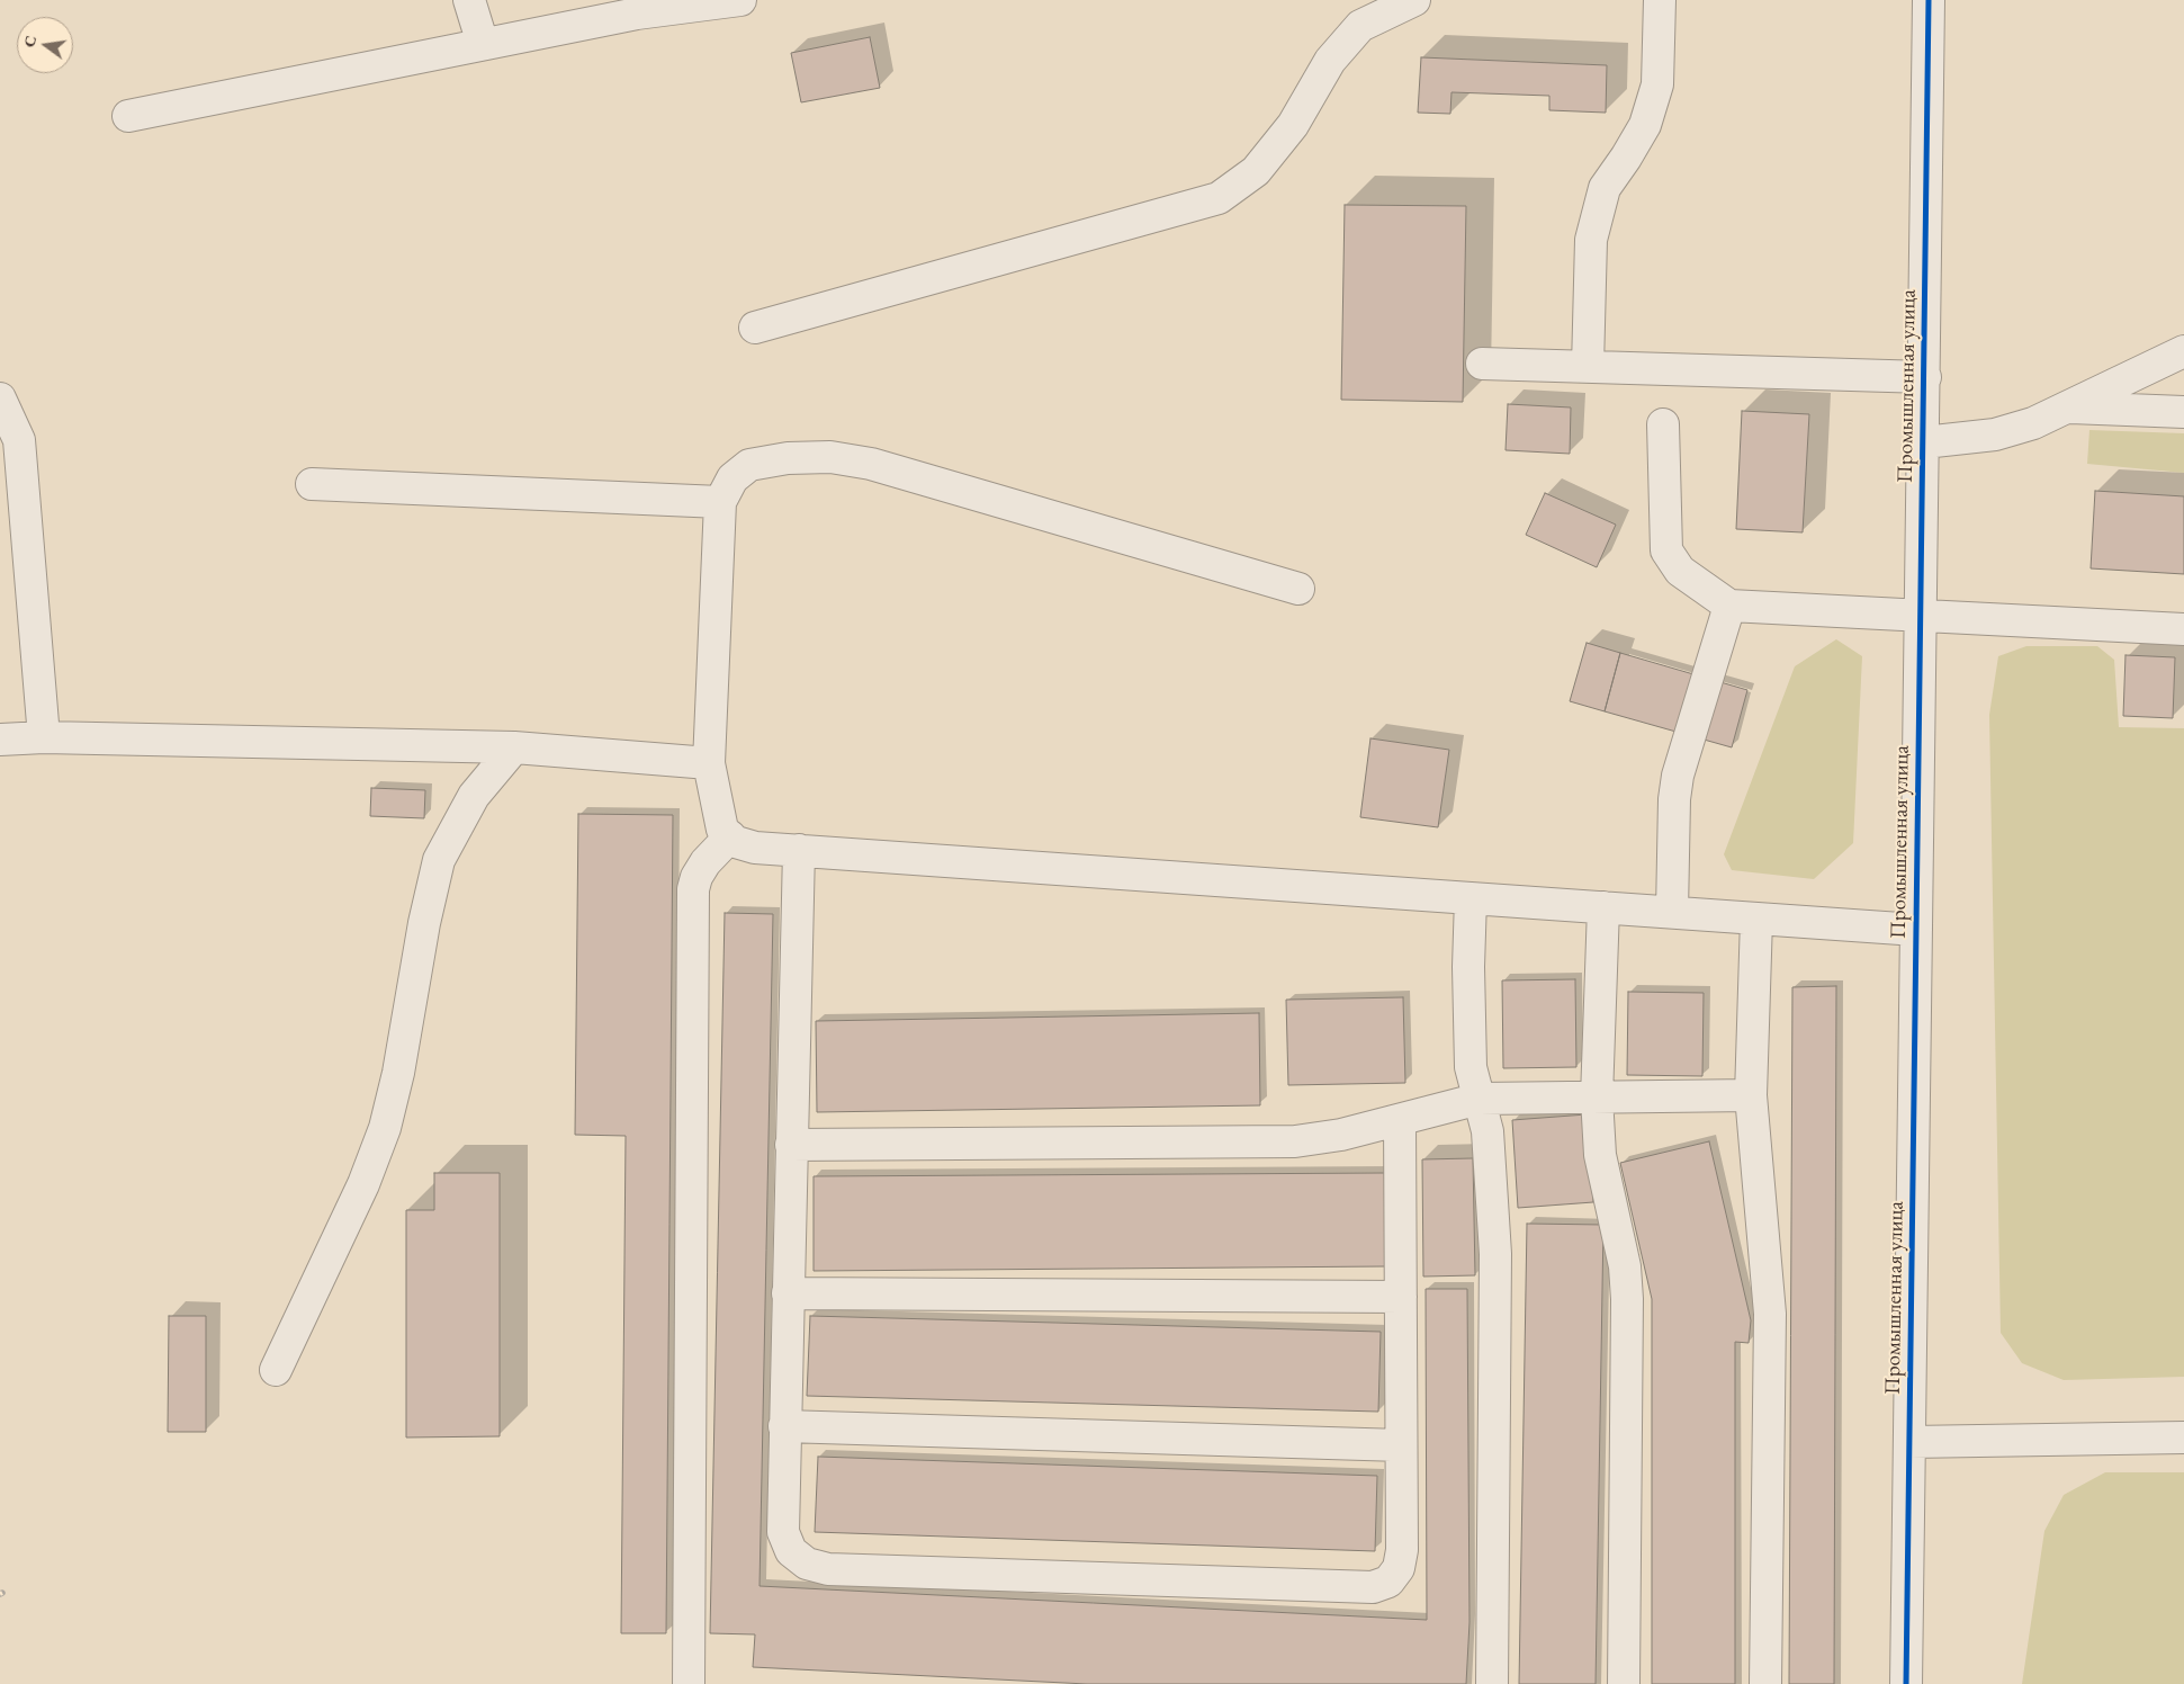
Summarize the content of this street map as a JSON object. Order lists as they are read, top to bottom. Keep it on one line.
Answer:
{"streets":{"street":["Промышленная улица"]},"north":"left"}
